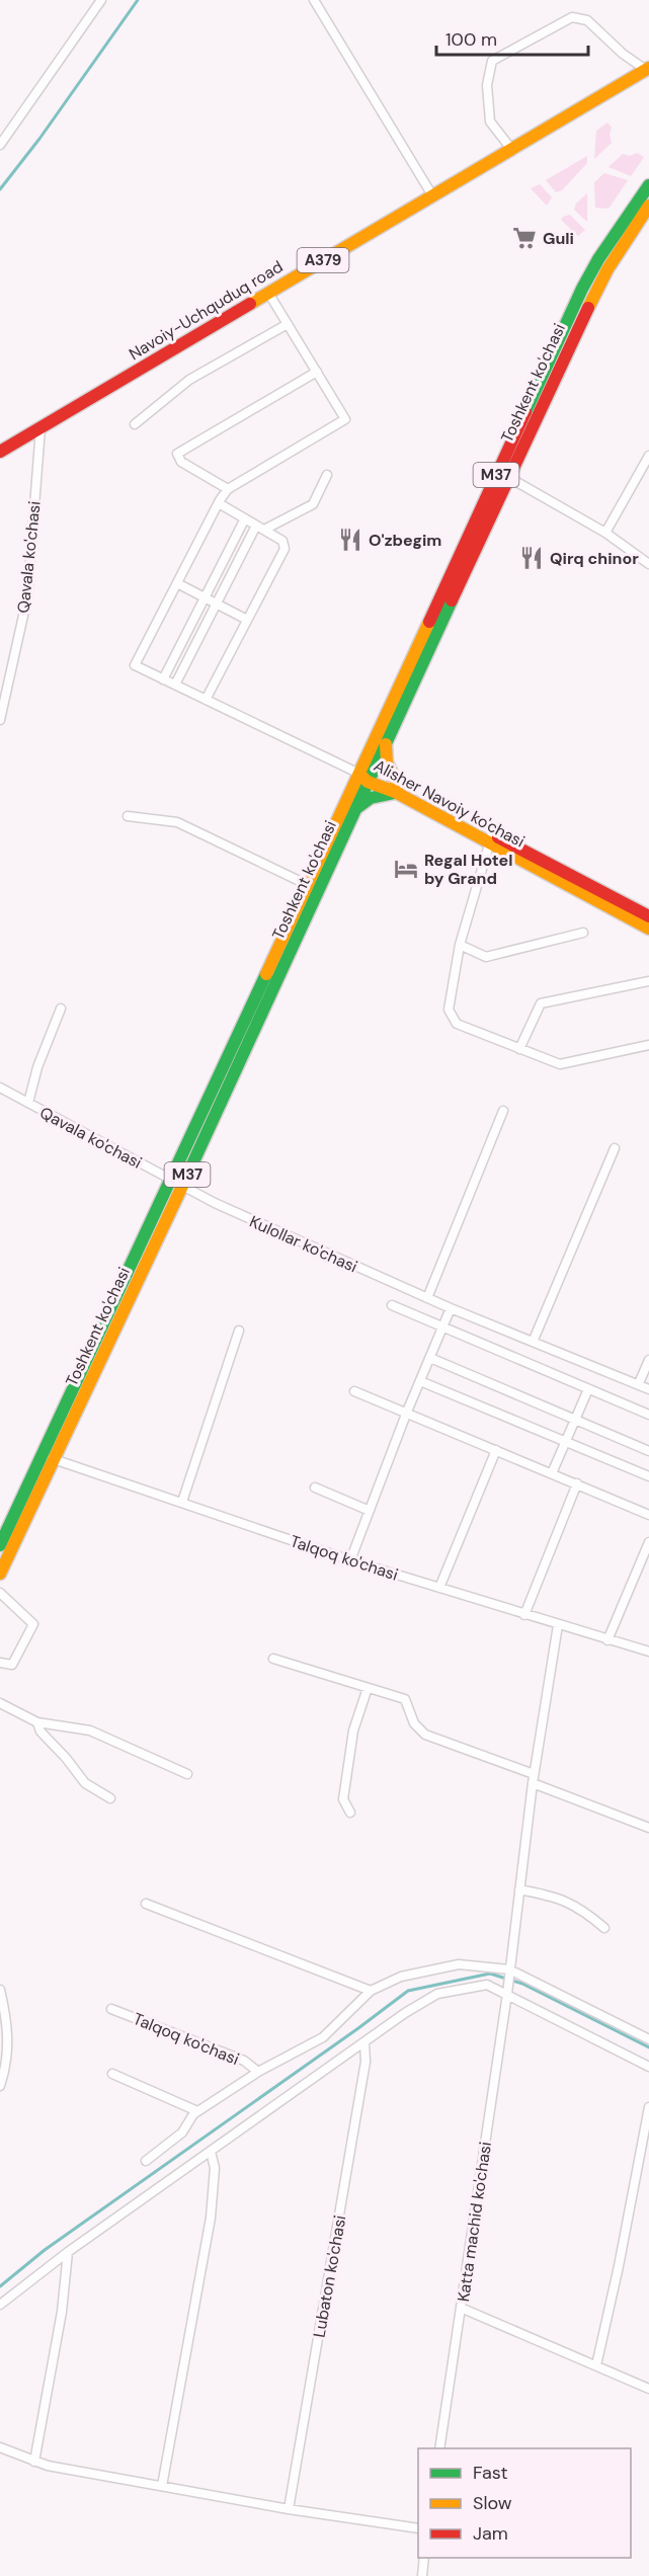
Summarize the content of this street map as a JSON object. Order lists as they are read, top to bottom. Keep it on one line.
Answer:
{"streets":{"main road":["A379","Navoiy-Uchquduq road","Toshkent ko'chasi","M37","Alisher Navoiy ko'chasi"],"street":["Qavala ko'chasi","Kulollar ko'chasi","Talqoq ko'chasi","Katta machid ko'chasi","Lubaton ko'chasi"]},"crossings":[["Navoiy-Uchquduq road","Qavala ko'chasi"],["Toshkent ko'chasi","Qavala ko'chasi"],["Toshkent ko'chasi","Alisher Navoiy ko'chasi"],["Toshkent ko'chasi","Kulollar ko'chasi"],["Toshkent ko'chasi","Talqoq ko'chasi"],["Qavala ko'chasi","Kulollar ko'chasi"],["Talqoq ko'chasi","Katta machid ko'chasi"]],"places":{"supermarket":["Guli"],"restaurant":["O'zbegim","Qirq chinor"],"hotel":["Regal Hotel by Grand"]},"legend":["Fast","Slow","Jam"],"scale_bar":"100 m"}
